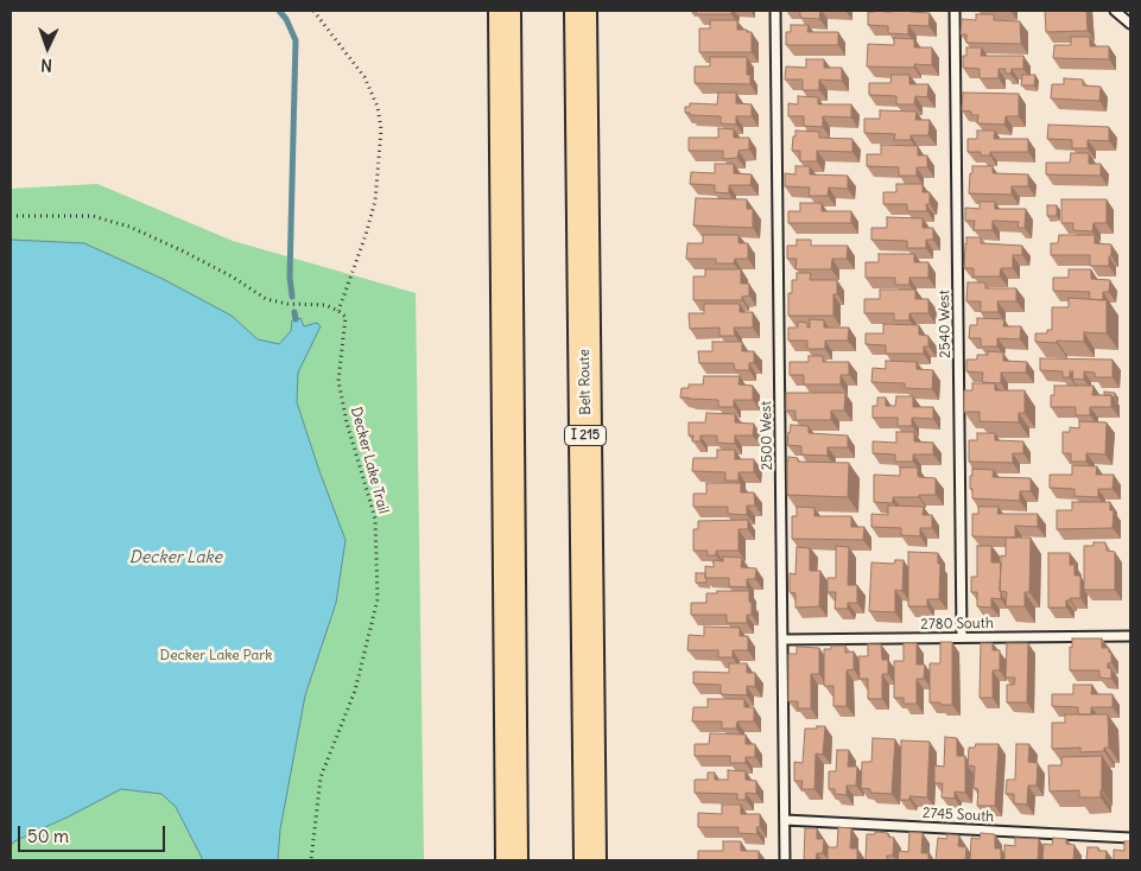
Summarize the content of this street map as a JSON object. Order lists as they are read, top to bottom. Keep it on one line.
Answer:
{"streets":{"highway":["Belt Route","I 215"],"lane":["2540 West","2500 West","2780 South","2745 South"],"path":["Decker Lake Trail"]},"crossings":[["2540 West","2780 South"],["2500 West","2780 South"],["2500 West","2745 South"]],"water":["Decker Lake"],"parks":["Decker Lake Park"],"scale_bar":"50 m","north":"bottom"}
